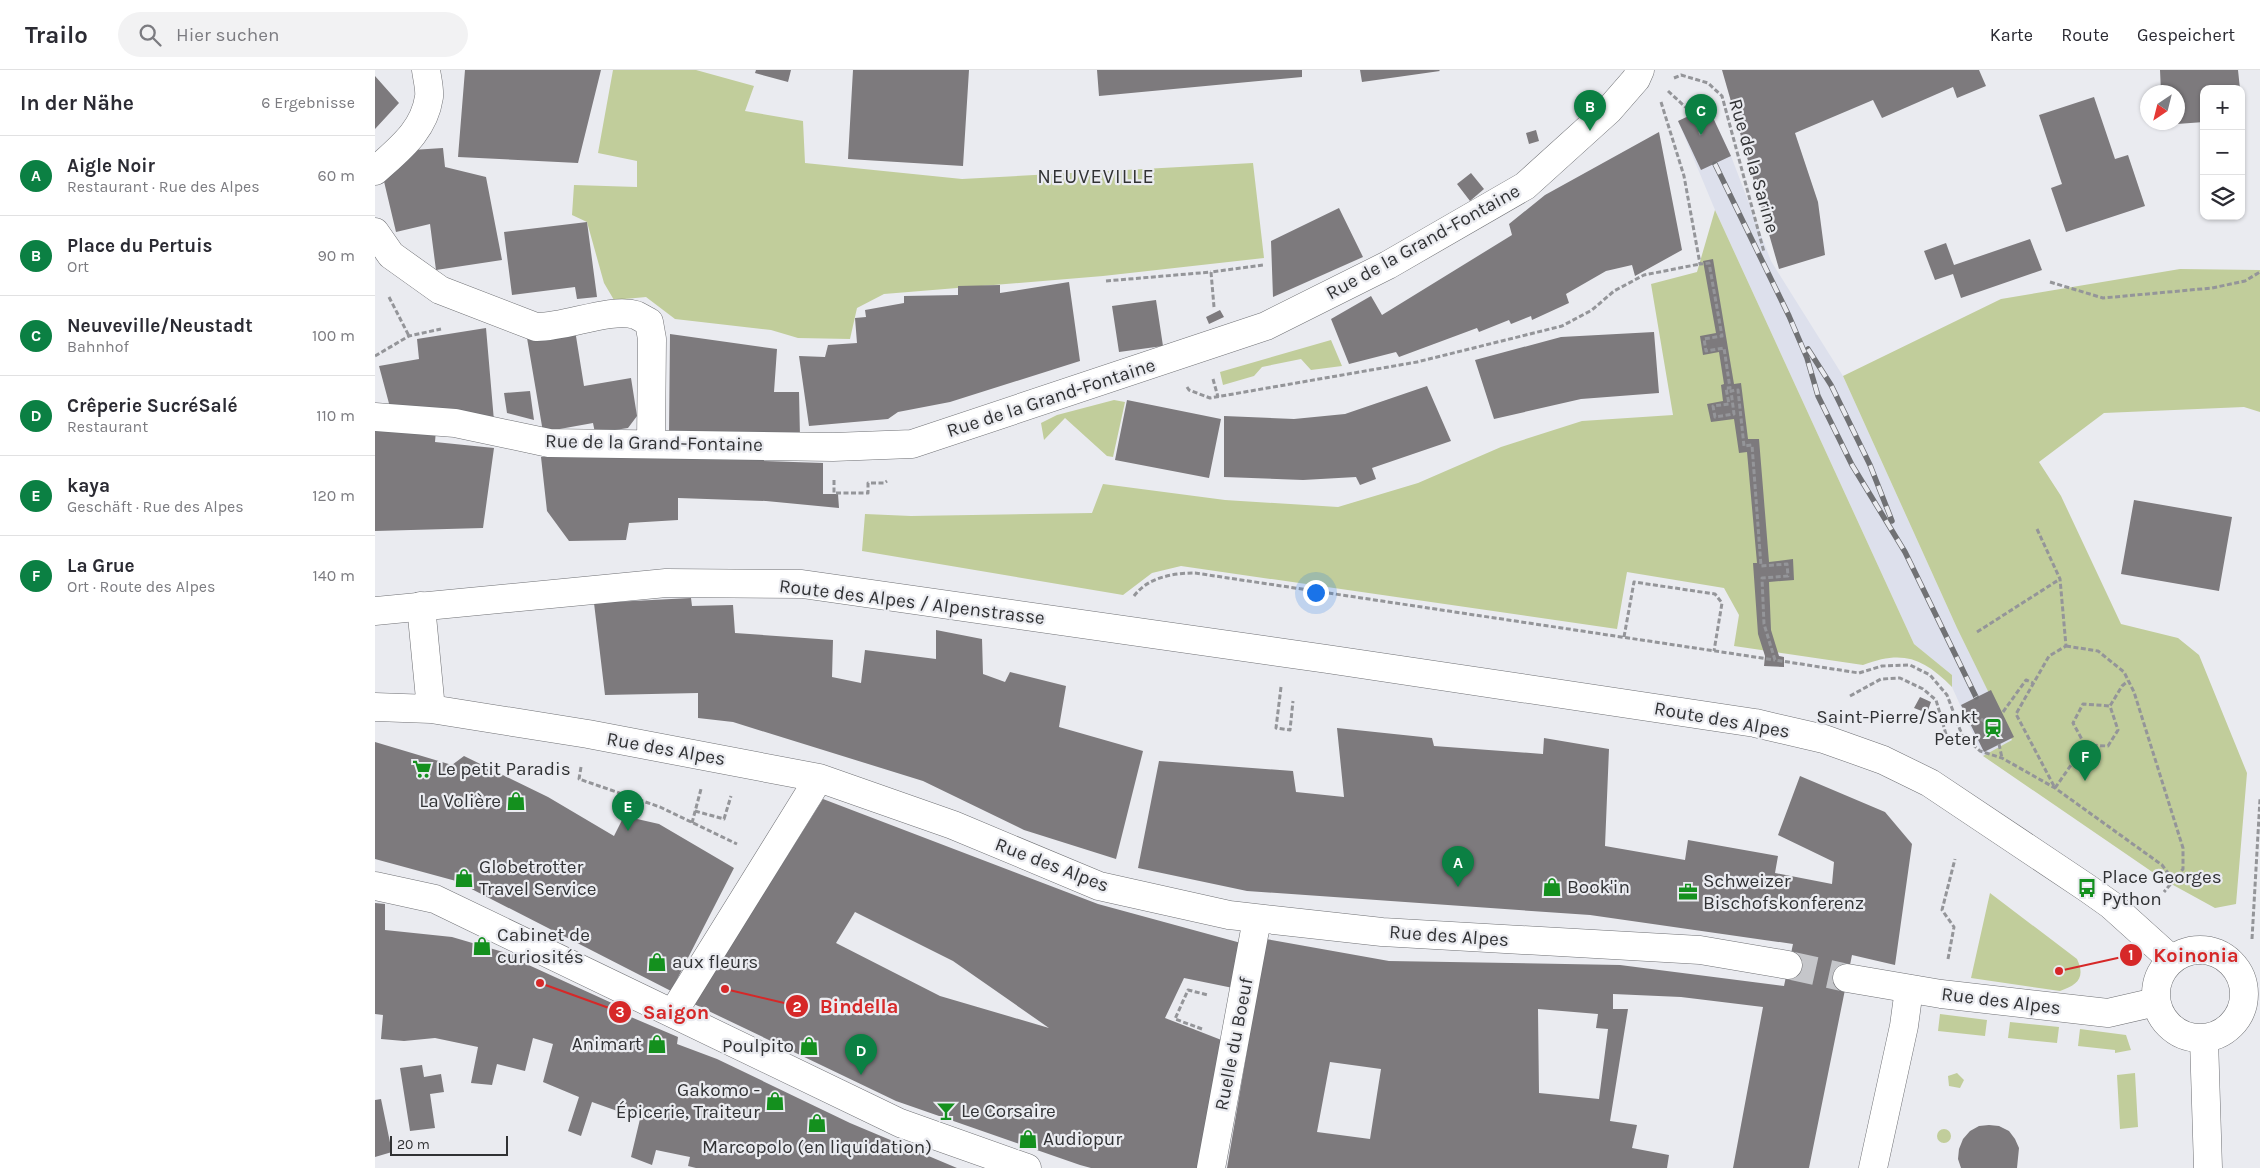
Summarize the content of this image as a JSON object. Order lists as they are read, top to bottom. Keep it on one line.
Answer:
{"streets":{"street":["Rue de la Grand-Fontaine","Route des Alpes / Alpenstrasse","Route des Alpes","Rue des Alpes","Ruelle du Boeuf"],"path":["Rue de la Sarine"]},"crossings":[["Route des Alpes / Alpenstrasse","Route des Alpes"],["Route des Alpes","Rue des Alpes"],["Rue des Alpes","Ruelle du Boeuf"]],"districts":["NEUVEVILLE"],"places":{"station":["Saint-Pierre/Sankt Peter"],"supermarket":["Le petit Paradis"],"shop":["La Volière","Globetrotter Travel Service","Book'in","Cabinet de curiosités","aux fleurs","Animart","Poulpito","Gakomo - Épicerie, Traiteur","Marcopolo (en liquidation)","Audiopur"],"bus stop":["Place Georges Python"],"office":["Schweizer Bischofskonferenz"],"other":["Koinonia","Saigon","Bindella"],"bar":["Le Corsaire"]},"scale_bar":"20 m","north":"bottom left","page":{"header":"Trailo","search":"Hier suchen","nav":["Karte","Route","Gespeichert"],"heading":["In der Nähe","6 Ergebnisse"],"map_buttons":["+","−"],"pins":["B","C","F","E","A","D"],"list":[{"mark":"A","name":"Aigle Noir","note":"Restaurant · Rue des Alpes","value":"60 m"},{"mark":"B","name":"Place du Pertuis","note":"Ort","value":"90 m"},{"mark":"C","name":"Neuveville/Neustadt","note":"Bahnhof","value":"100 m"},{"mark":"D","name":"Crêperie SucréSalé","note":"Restaurant","value":"110 m"},{"mark":"E","name":"kaya","note":"Geschäft · Rue des Alpes","value":"120 m"},{"mark":"F","name":"La Grue","note":"Ort · Route des Alpes","value":"140 m"}],"scale":"20 m"}}
